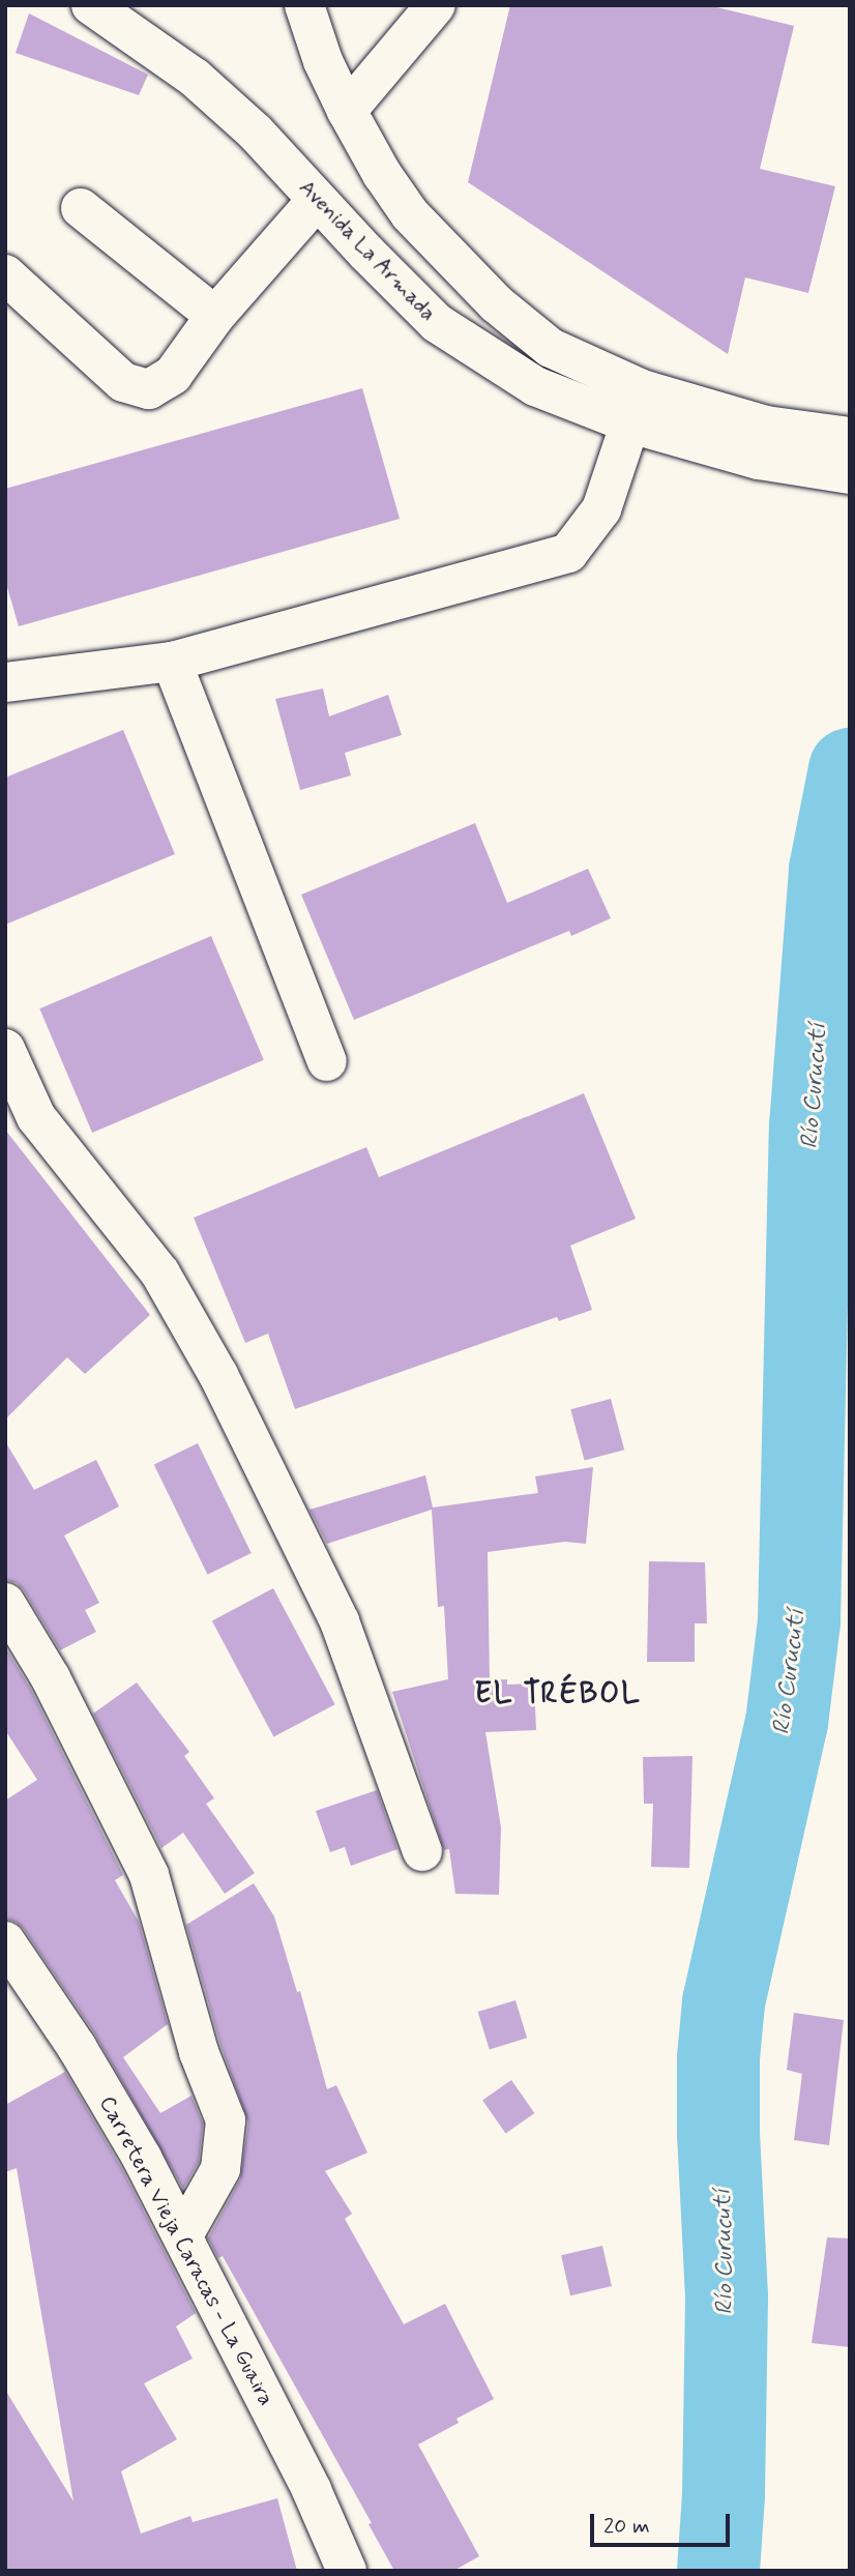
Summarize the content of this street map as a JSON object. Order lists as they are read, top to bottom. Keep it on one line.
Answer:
{"streets":{"street":["Avenida La Armada","Carretera Vieja Caracas - La Guaira"]},"districts":["EL TRÉBOL"],"water":["Río Curucutí"],"scale_bar":"20 m"}
